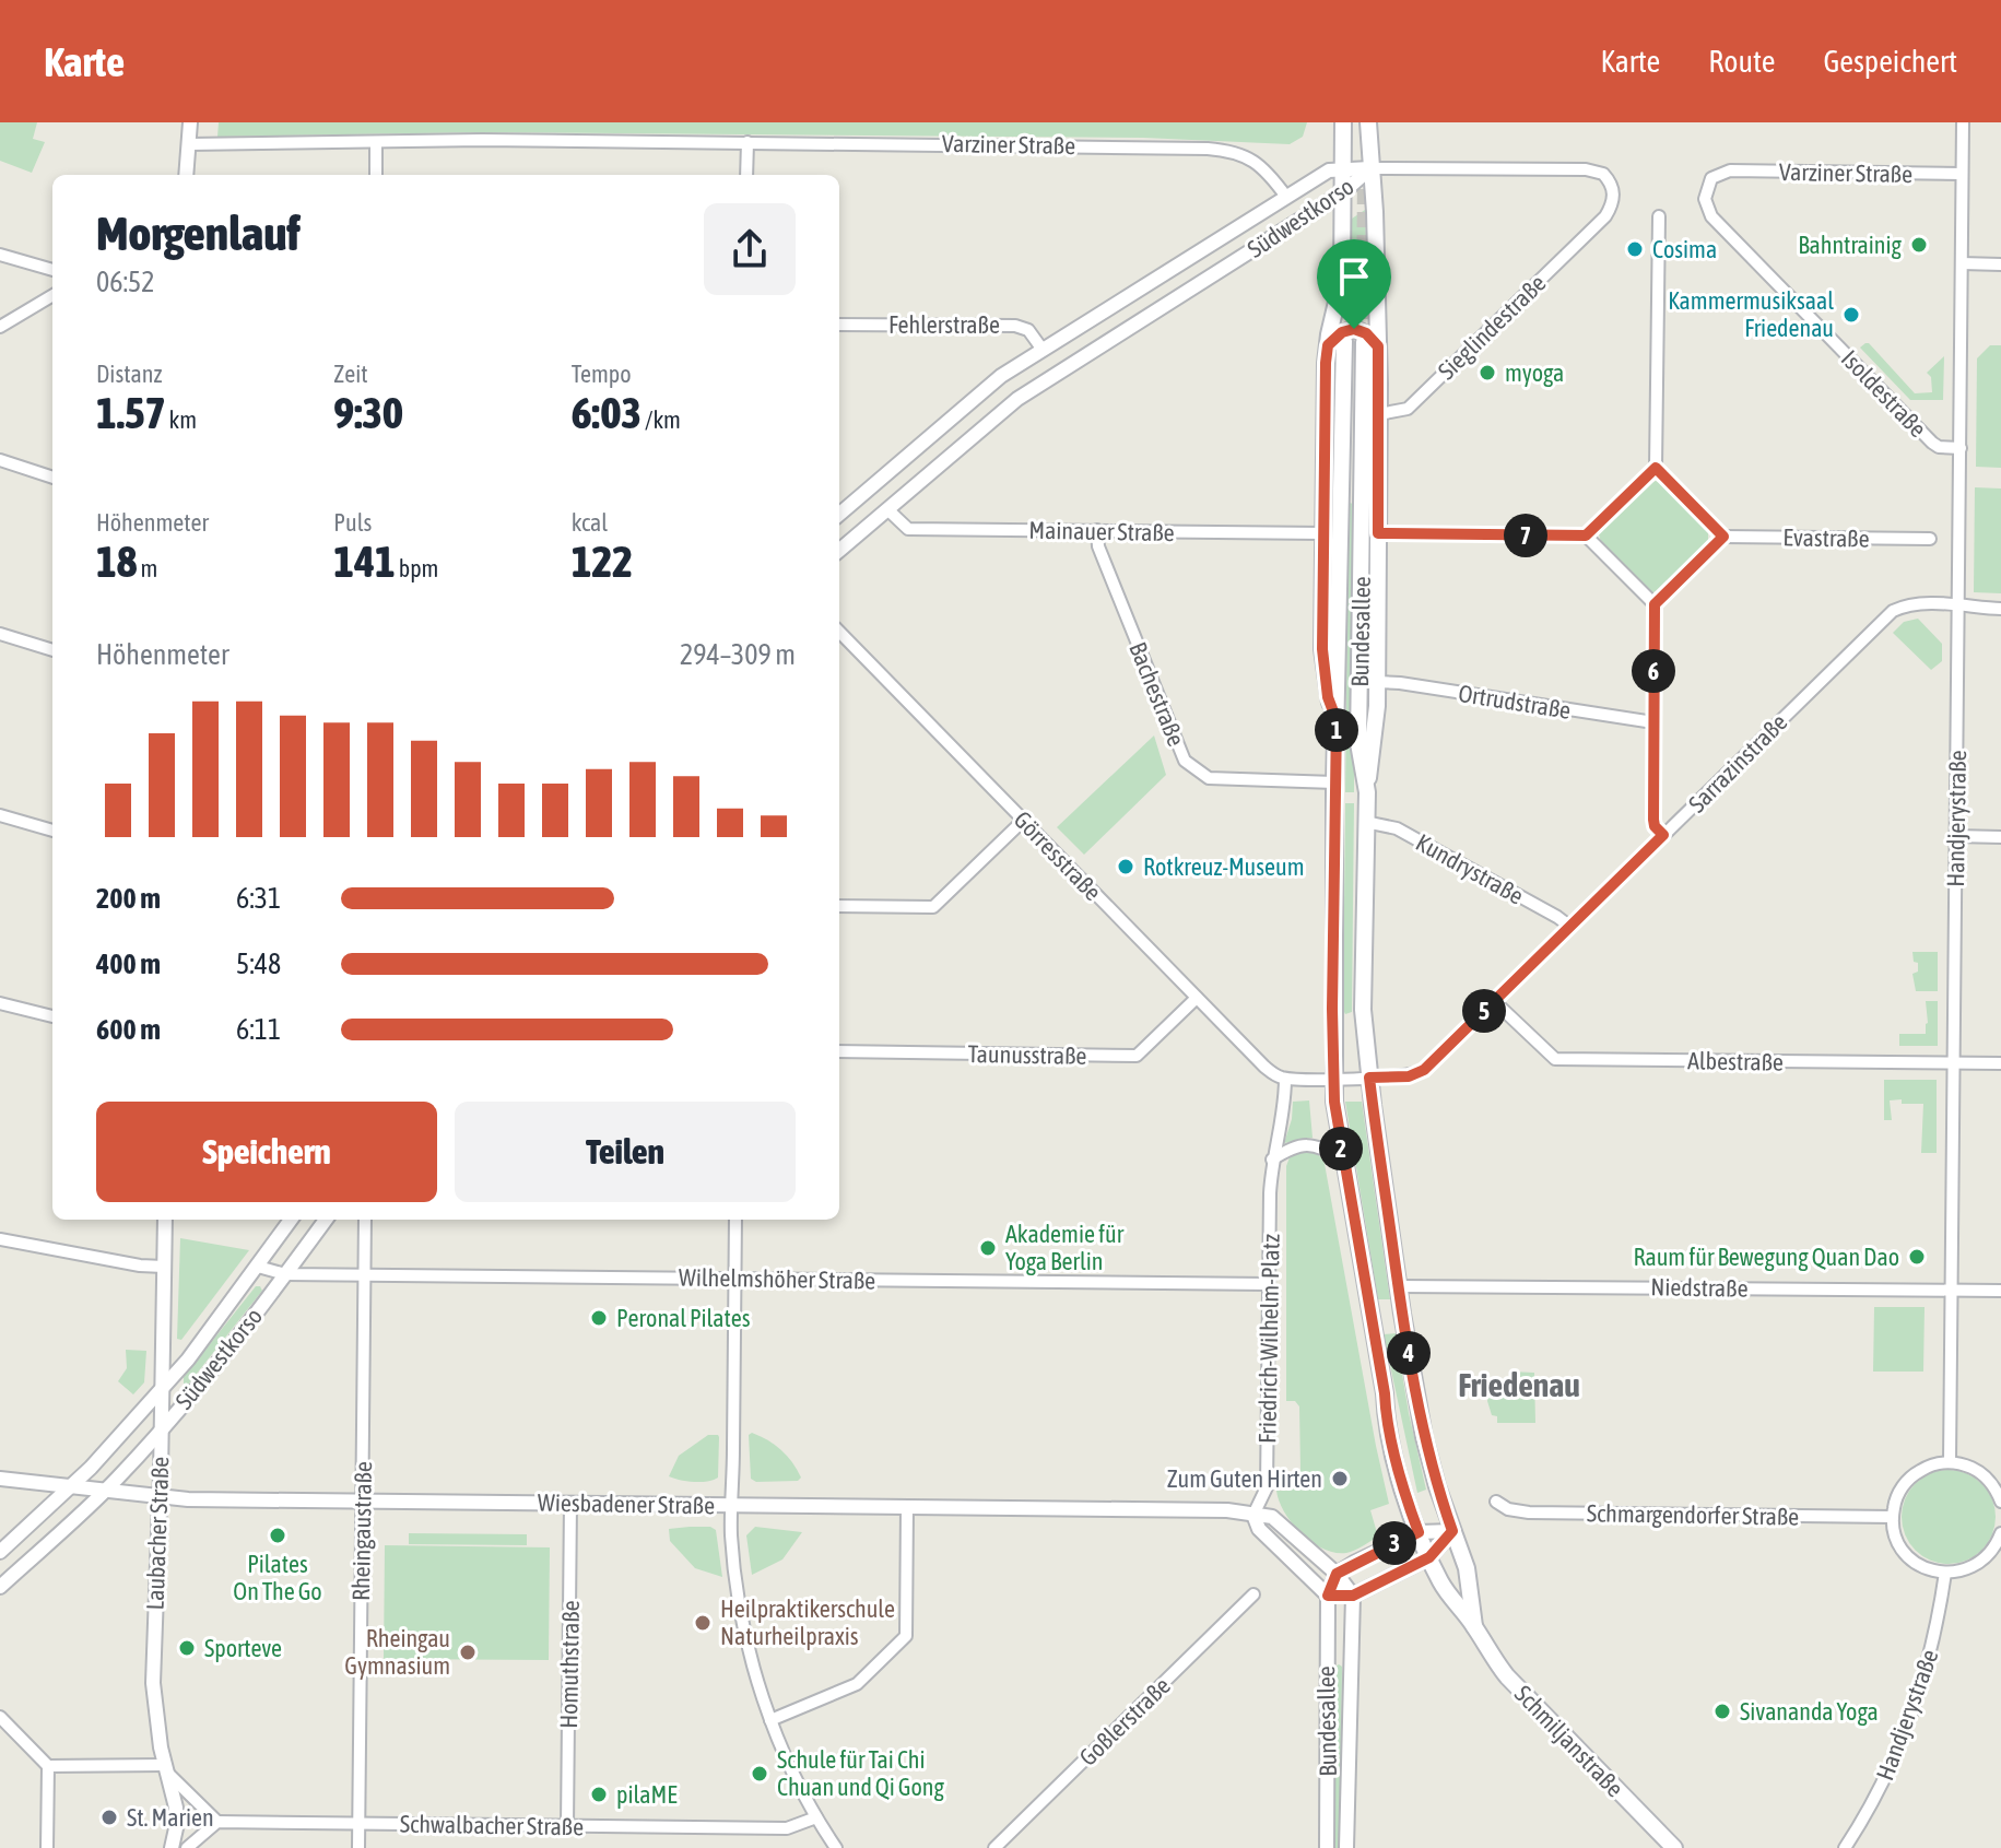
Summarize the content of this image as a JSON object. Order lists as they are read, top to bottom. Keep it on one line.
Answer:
{"streets":{"main road":["Bundesallee","Schmiljanstraße"],"street":["Varziner Straße","Südwestkorso","Fehlerstraße","Sieglindestraße","Isoldestraße","Mainauer Straße","Evastraße","Bachestraße","Ortrudstraße","Sarrazinstraße","Handjerystraße","Görresstraße","Kundrystraße","Taunusstraße","Albestraße","Wilhelmshöher Straße","Niedstraße","Friedrich-Wilhelm-Platz","Wiesbadener Straße","Schmargendorfer Straße","Rheingaustraße","Laubacher Straße","Homuthstraße","Goßlerstraße","Schwalbacher Straße"]},"crossings":[["Varziner Straße","Südwestkorso"],["Varziner Straße","Isoldestraße"],["Varziner Straße","Handjerystraße"],["Südwestkorso","Fehlerstraße"],["Südwestkorso","Sieglindestraße"],["Südwestkorso","Mainauer Straße"],["Südwestkorso","Wilhelmshöher Straße"],["Südwestkorso","Wiesbadener Straße"],["Südwestkorso","Laubacher Straße"],["Isoldestraße","Handjerystraße"],["Mainauer Straße","Bachestraße"],["Bundesallee","Bachestraße"],["Bundesallee","Sarrazinstraße"],["Bundesallee","Kundrystraße"],["Sarrazinstraße","Handjerystraße"],["Sarrazinstraße","Kundrystraße"],["Sarrazinstraße","Albestraße"],["Handjerystraße","Albestraße"],["Handjerystraße","Niedstraße"],["Görresstraße","Taunusstraße"],["Görresstraße","Friedrich-Wilhelm-Platz"],["Wilhelmshöher Straße","Friedrich-Wilhelm-Platz"],["Wilhelmshöher Straße","Rheingaustraße"],["Friedrich-Wilhelm-Platz","Wiesbadener Straße"],["Wiesbadener Straße","Rheingaustraße"],["Wiesbadener Straße","Laubacher Straße"],["Wiesbadener Straße","Homuthstraße"],["Rheingaustraße","Schwalbacher Straße"],["Homuthstraße","Schwalbacher Straße"]],"districts":["Friedenau"],"places":["Bahntrainig","Cosima","Kammermusiksaal Friedenau","myoga","Rotkreuz-Museum","Akademie für Yoga Berlin","Raum für Bewegung Quan Dao","Peronal Pilates","Zum Guten Hirten","Pilates On The Go","Heilpraktikerschule Naturheilpraxis","Sporteve","Rheingau Gymnasium","Sivananda Yoga","Schule für Tai Chi Chuan und Qi Gong","pilaME","St. Marien"],"page":{"header":"Karte","nav":["Karte","Route","Gespeichert"],"heading":["Morgenlauf","06:52"],"stats":[["Distanz","1.57 km"],["Zeit","9:30"],["Tempo","6:03 /km"],["Höhenmeter","18 m"],["Puls","141 bpm"],["kcal","122"]],"pins":["7","6","1","5","2","4","3"],"chart":["Höhenmeter","294–309 m"],"list":[{"name":"200 m","note":"6:31"},{"name":"400 m","note":"5:48"},{"name":"600 m","note":"6:11"}],"buttons":["Speichern","Teilen"]}}
